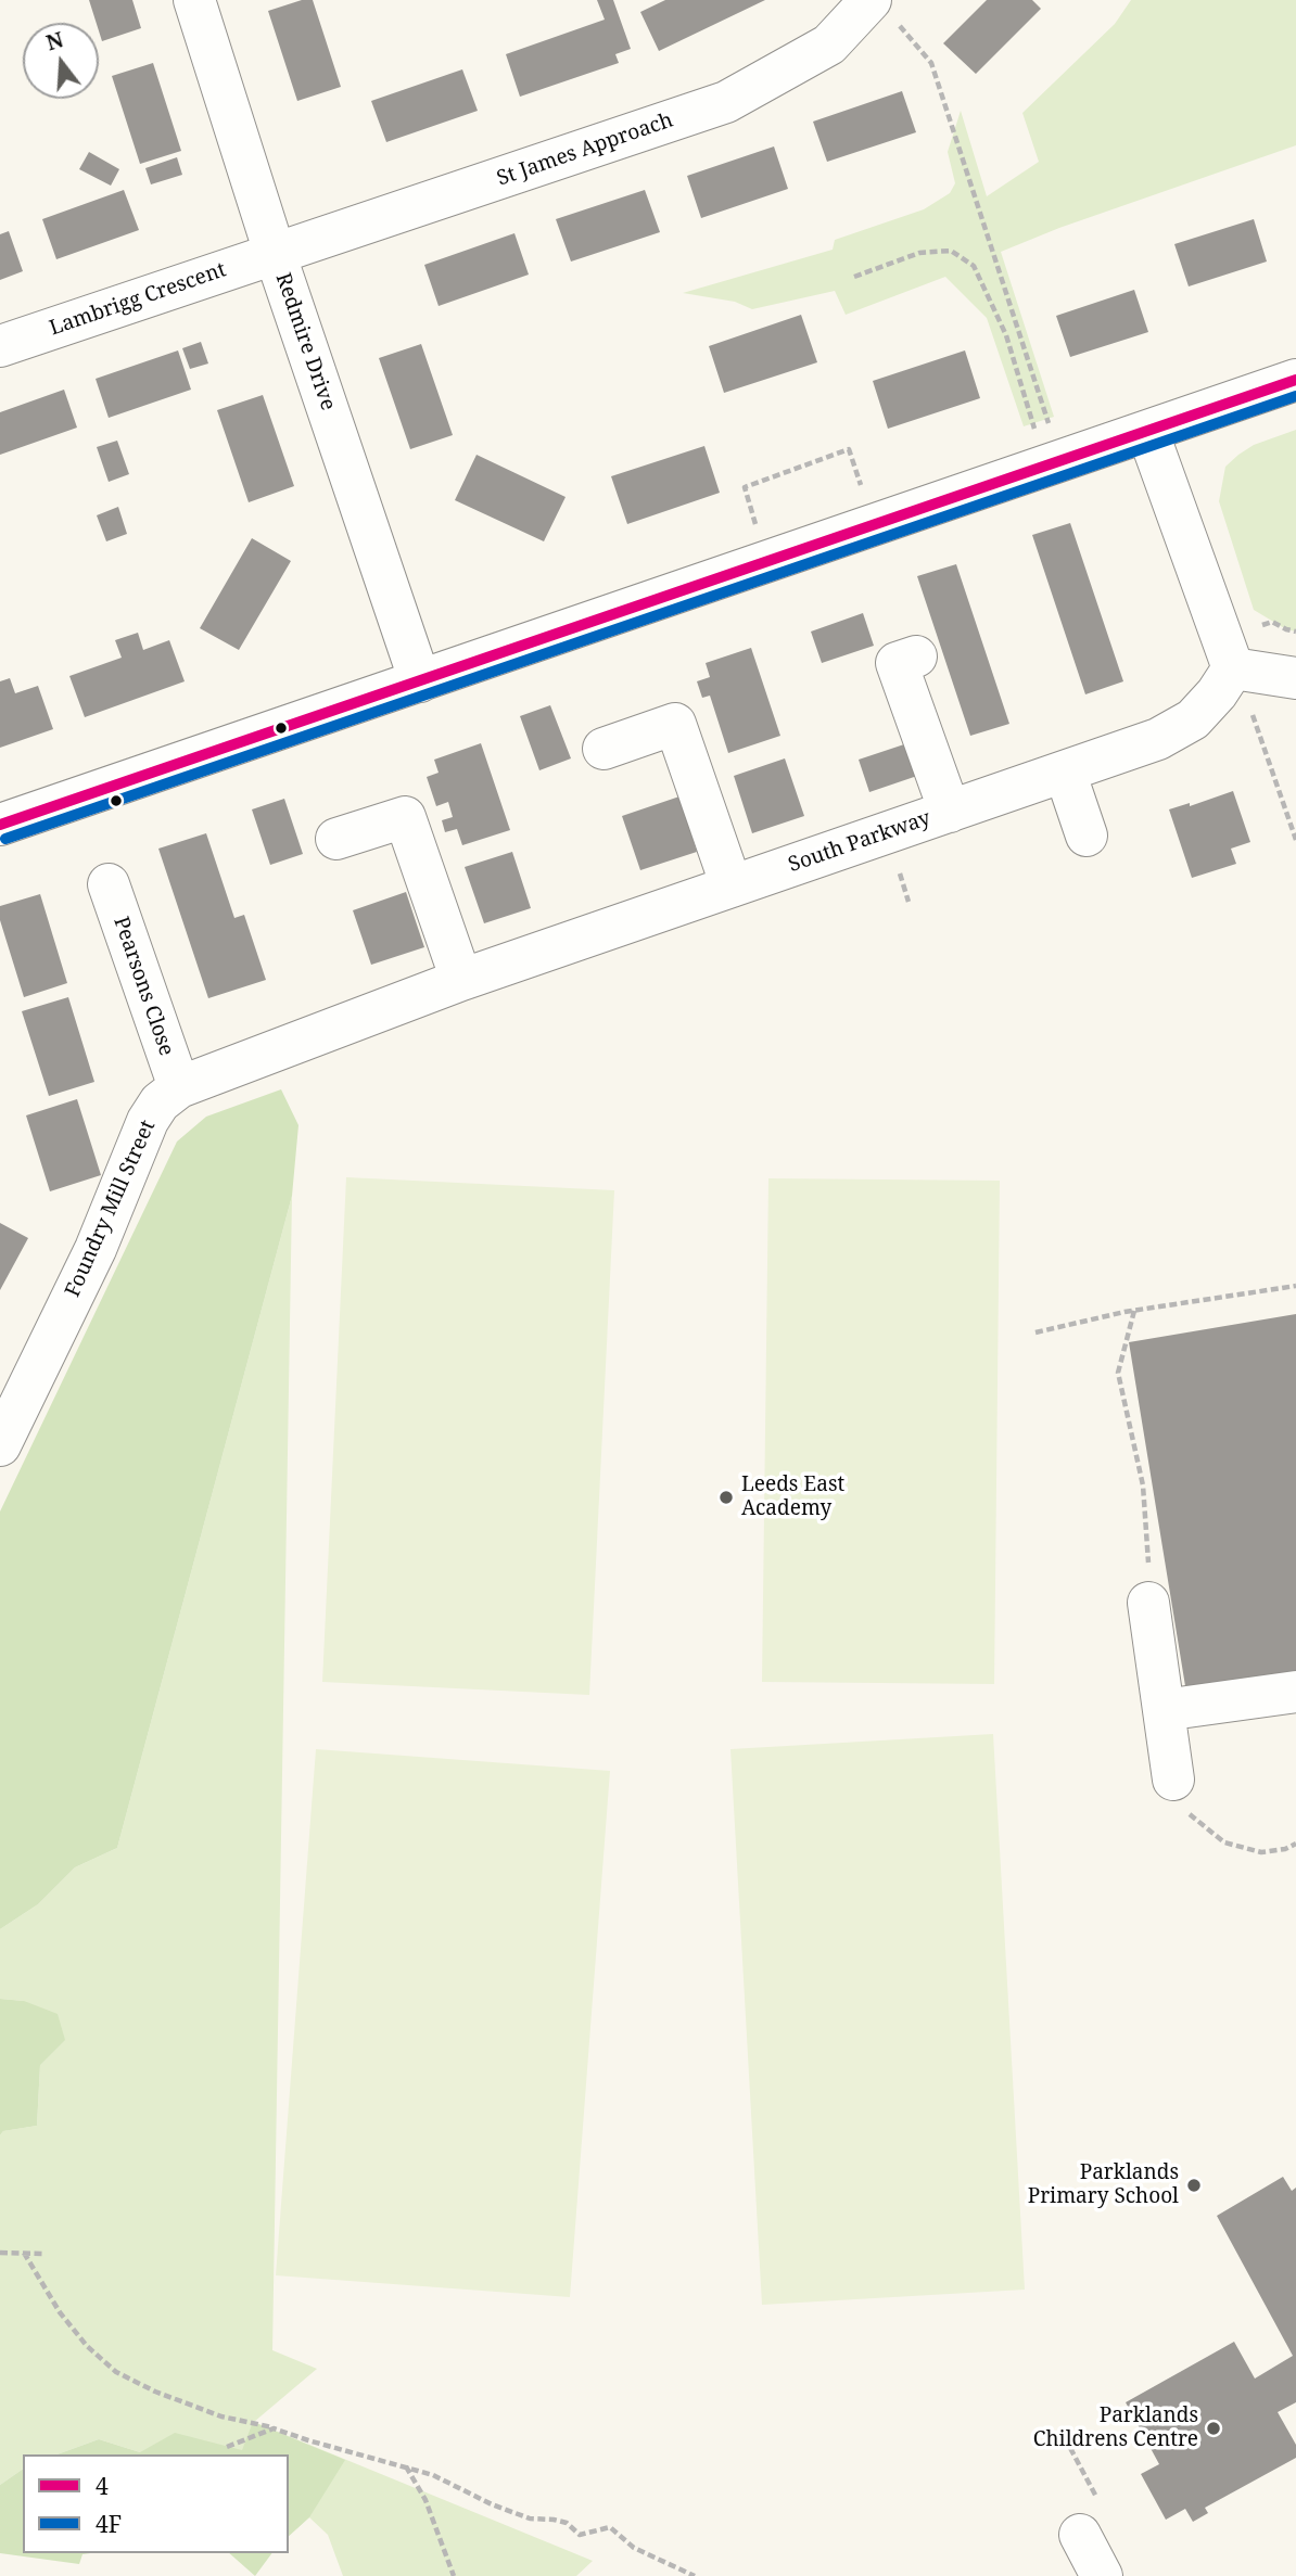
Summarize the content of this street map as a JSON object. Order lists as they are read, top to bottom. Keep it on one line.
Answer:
{"streets":{"street":["St James Approach","Lambrigg Crescent","Redmire Drive","South Parkway","Pearsons Close","Foundry Mill Street"]},"crossings":[["St James Approach","Lambrigg Crescent"],["St James Approach","Redmire Drive"],["Lambrigg Crescent","Redmire Drive"],["South Parkway","Foundry Mill Street"],["Pearsons Close","Foundry Mill Street"]],"places":["Leeds East Academy","Parklands Primary School","Parklands Childrens Centre"],"lines":["transit line 4","transit line 4F"],"legend":["4","4F"],"north":"top"}
